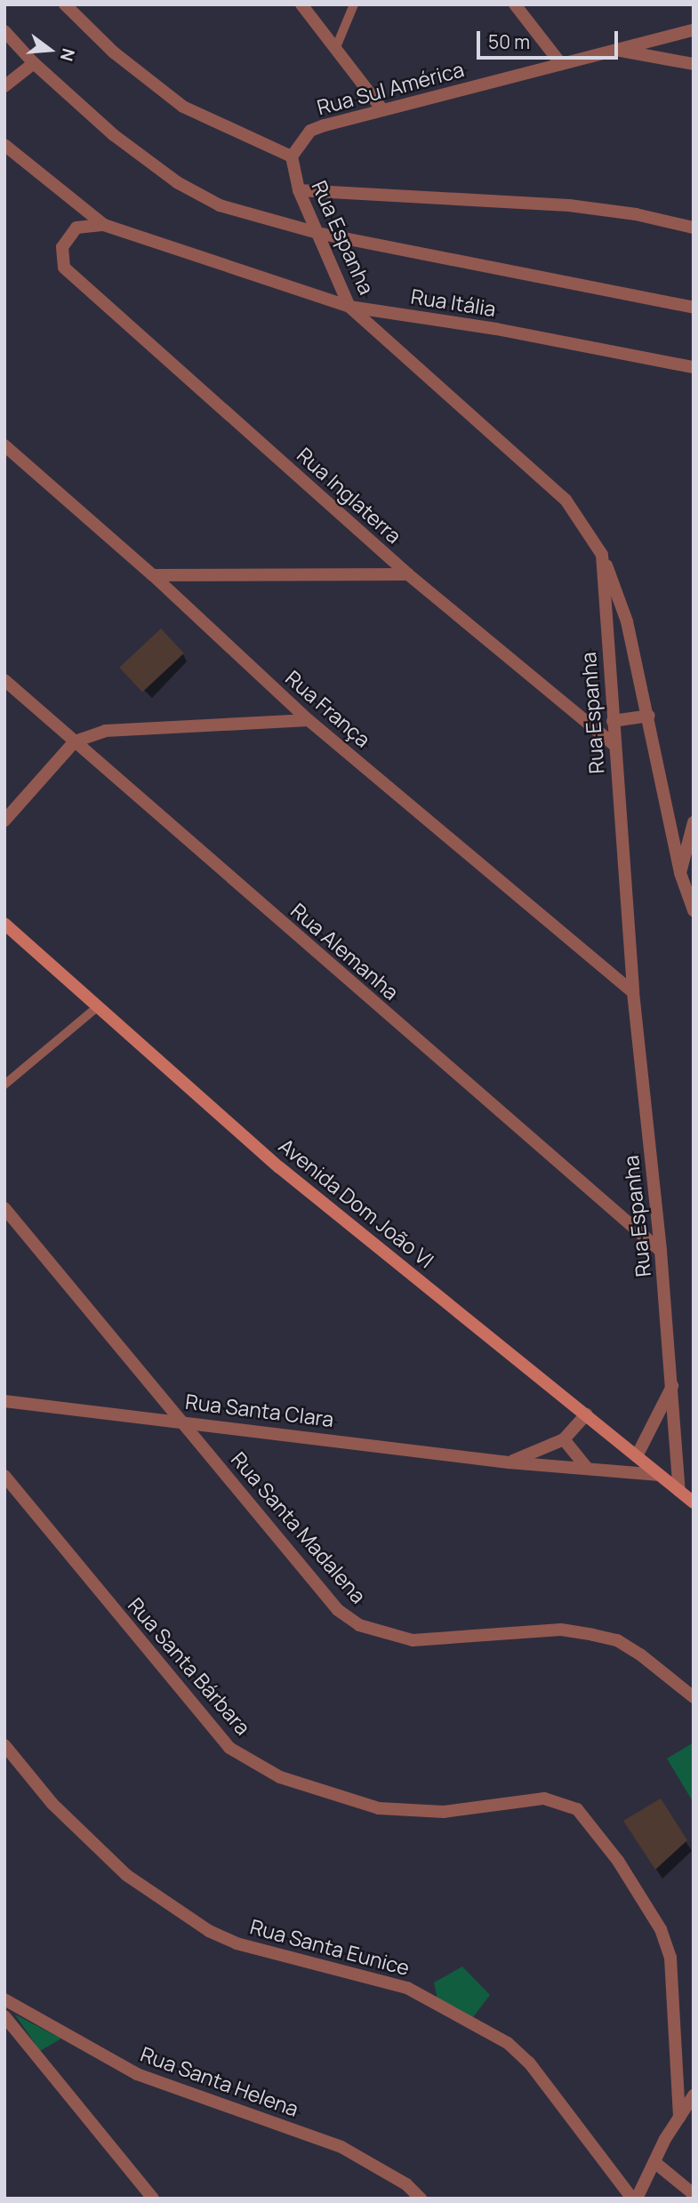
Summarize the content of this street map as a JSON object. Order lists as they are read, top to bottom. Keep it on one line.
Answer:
{"streets":{"street":["Rua Sul América","Rua Espanha","Rua Itália","Rua Inglaterra","Rua França","Rua Alemanha","Avenida Dom João VI","Rua Santa Clara","Rua Santa Madalena","Rua Santa Bárbara","Rua Santa Eunice","Rua Santa Helena"]},"crossings":[["Rua Sul América","Rua Espanha"],["Rua Espanha","Rua Itália"],["Rua Espanha","Rua Inglaterra"],["Rua Espanha","Rua França"],["Rua Espanha","Rua Alemanha"],["Rua Espanha","Avenida Dom João VI"],["Rua Itália","Rua Inglaterra"],["Avenida Dom João VI","Rua Santa Clara"],["Rua Santa Clara","Rua Santa Madalena"]],"scale_bar":"50 m","north":"right"}
